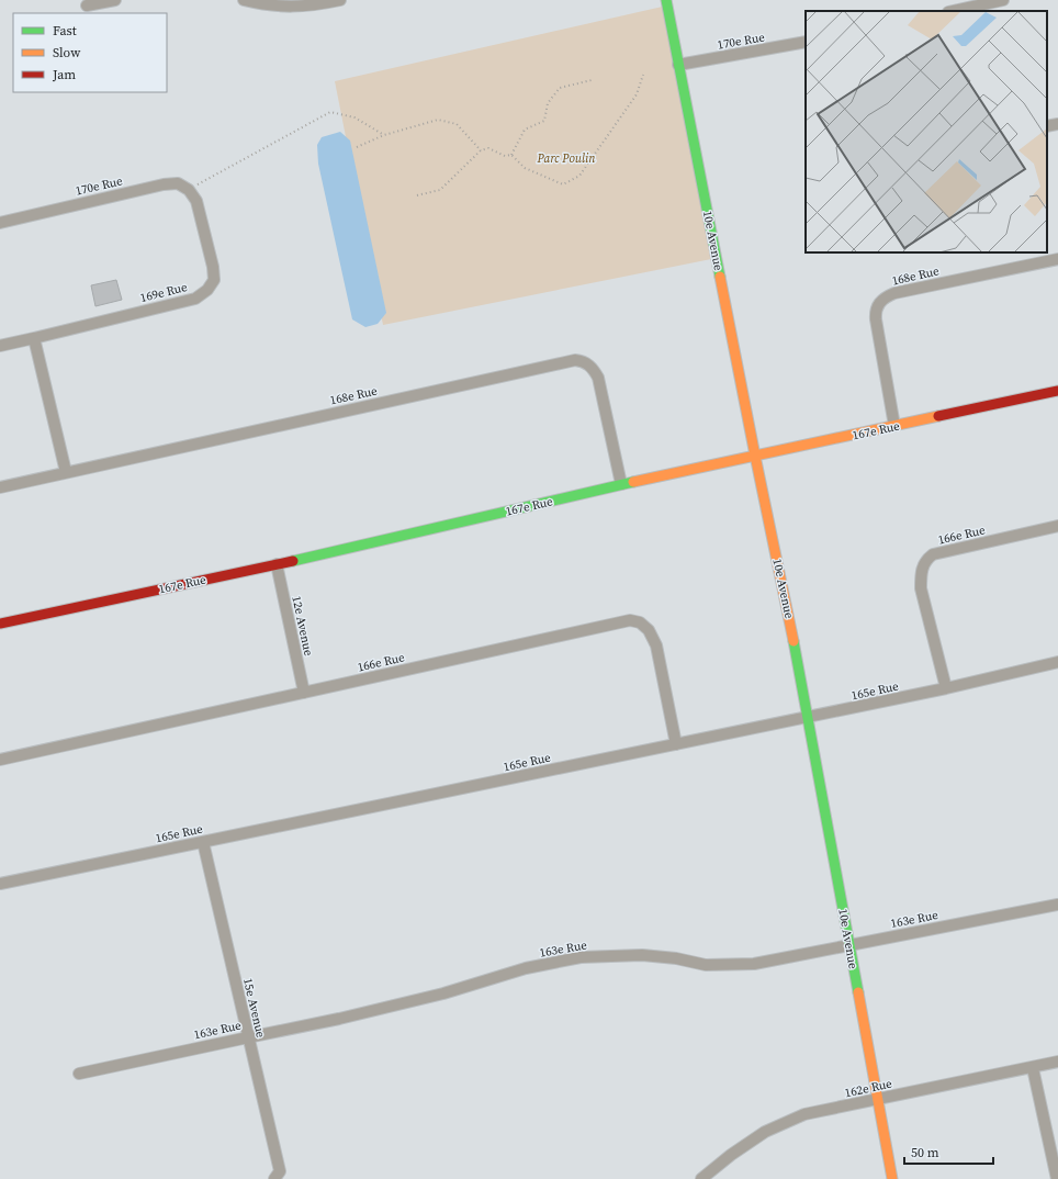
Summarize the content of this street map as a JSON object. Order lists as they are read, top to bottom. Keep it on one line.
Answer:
{"streets":{"street":["170e Rue","10e Avenue","168e Rue","169e Rue","167e Rue","166e Rue","12e Avenue","165e Rue","163e Rue","15e Avenue","162e Rue"]},"crossings":[["170e Rue","10e Avenue"],["170e Rue","169e Rue"],["10e Avenue","167e Rue"],["10e Avenue","165e Rue"],["10e Avenue","163e Rue"],["10e Avenue","162e Rue"],["168e Rue","167e Rue"],["167e Rue","12e Avenue"],["166e Rue","12e Avenue"],["166e Rue","165e Rue"],["165e Rue","15e Avenue"],["163e Rue","15e Avenue"]],"parks":["Parc Poulin"],"legend":["Fast","Slow","Jam"],"scale_bar":"50 m"}
